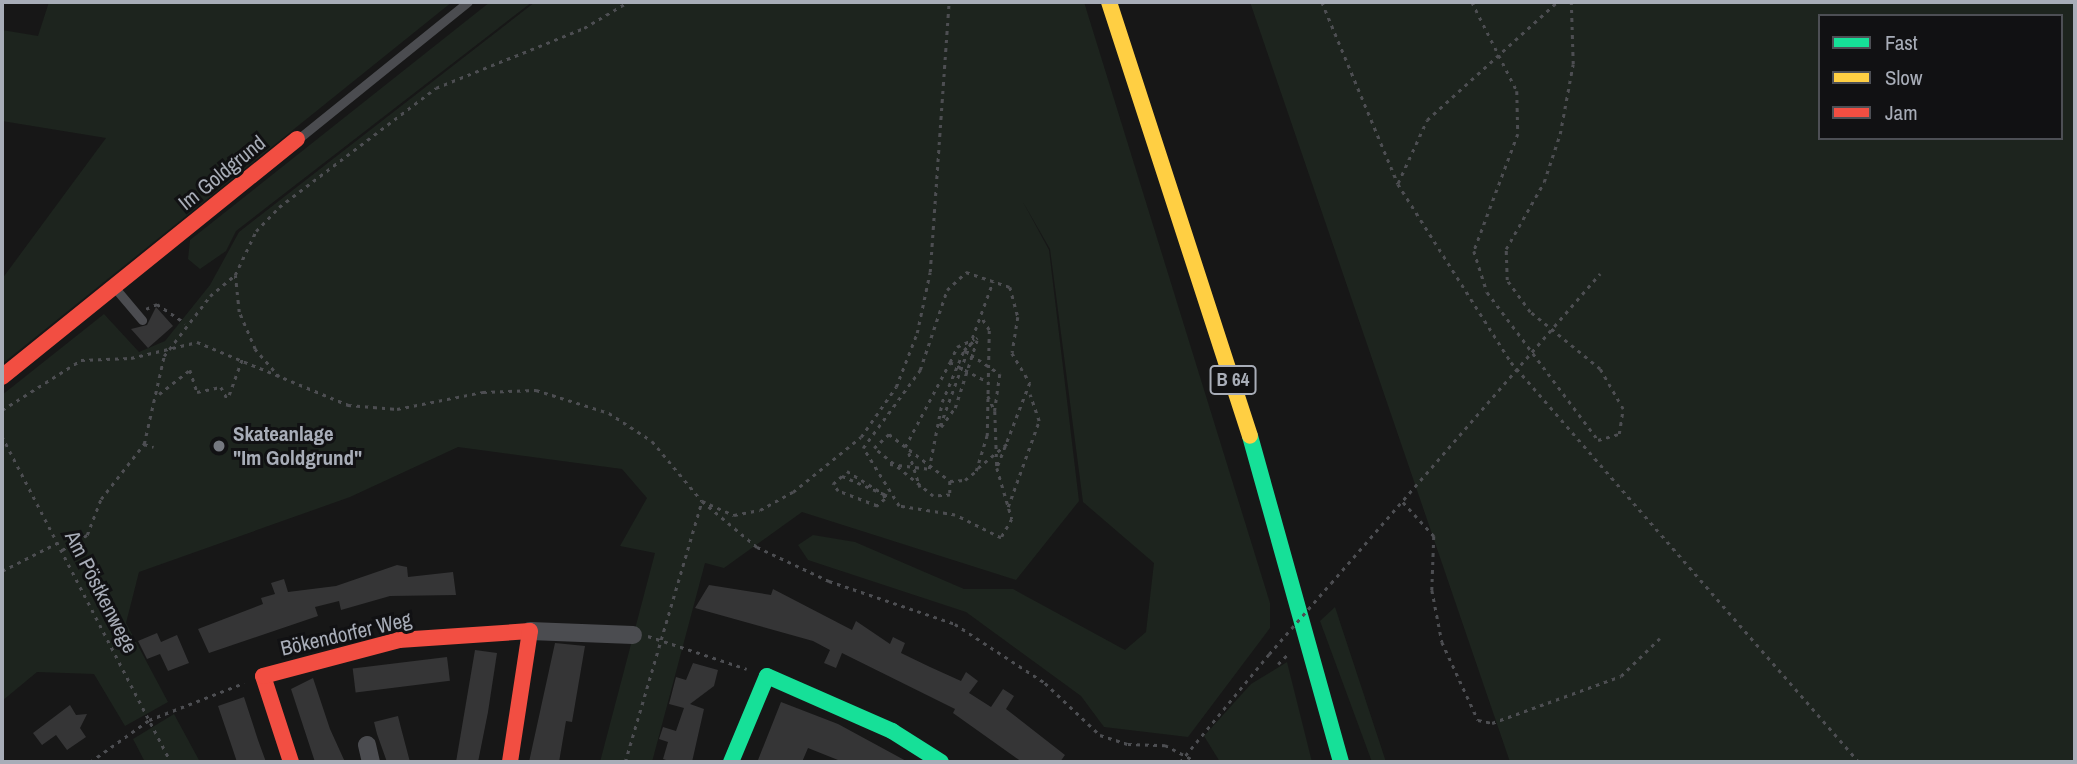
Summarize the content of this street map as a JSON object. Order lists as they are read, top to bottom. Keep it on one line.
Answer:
{"streets":{"main road":["Im Goldgrund","B 64","Bökendorfer Weg"],"path":["Am Pöstkenwege"]},"places":["Skateanlage \"Im Goldgrund\""],"legend":["Fast","Slow","Jam"]}
